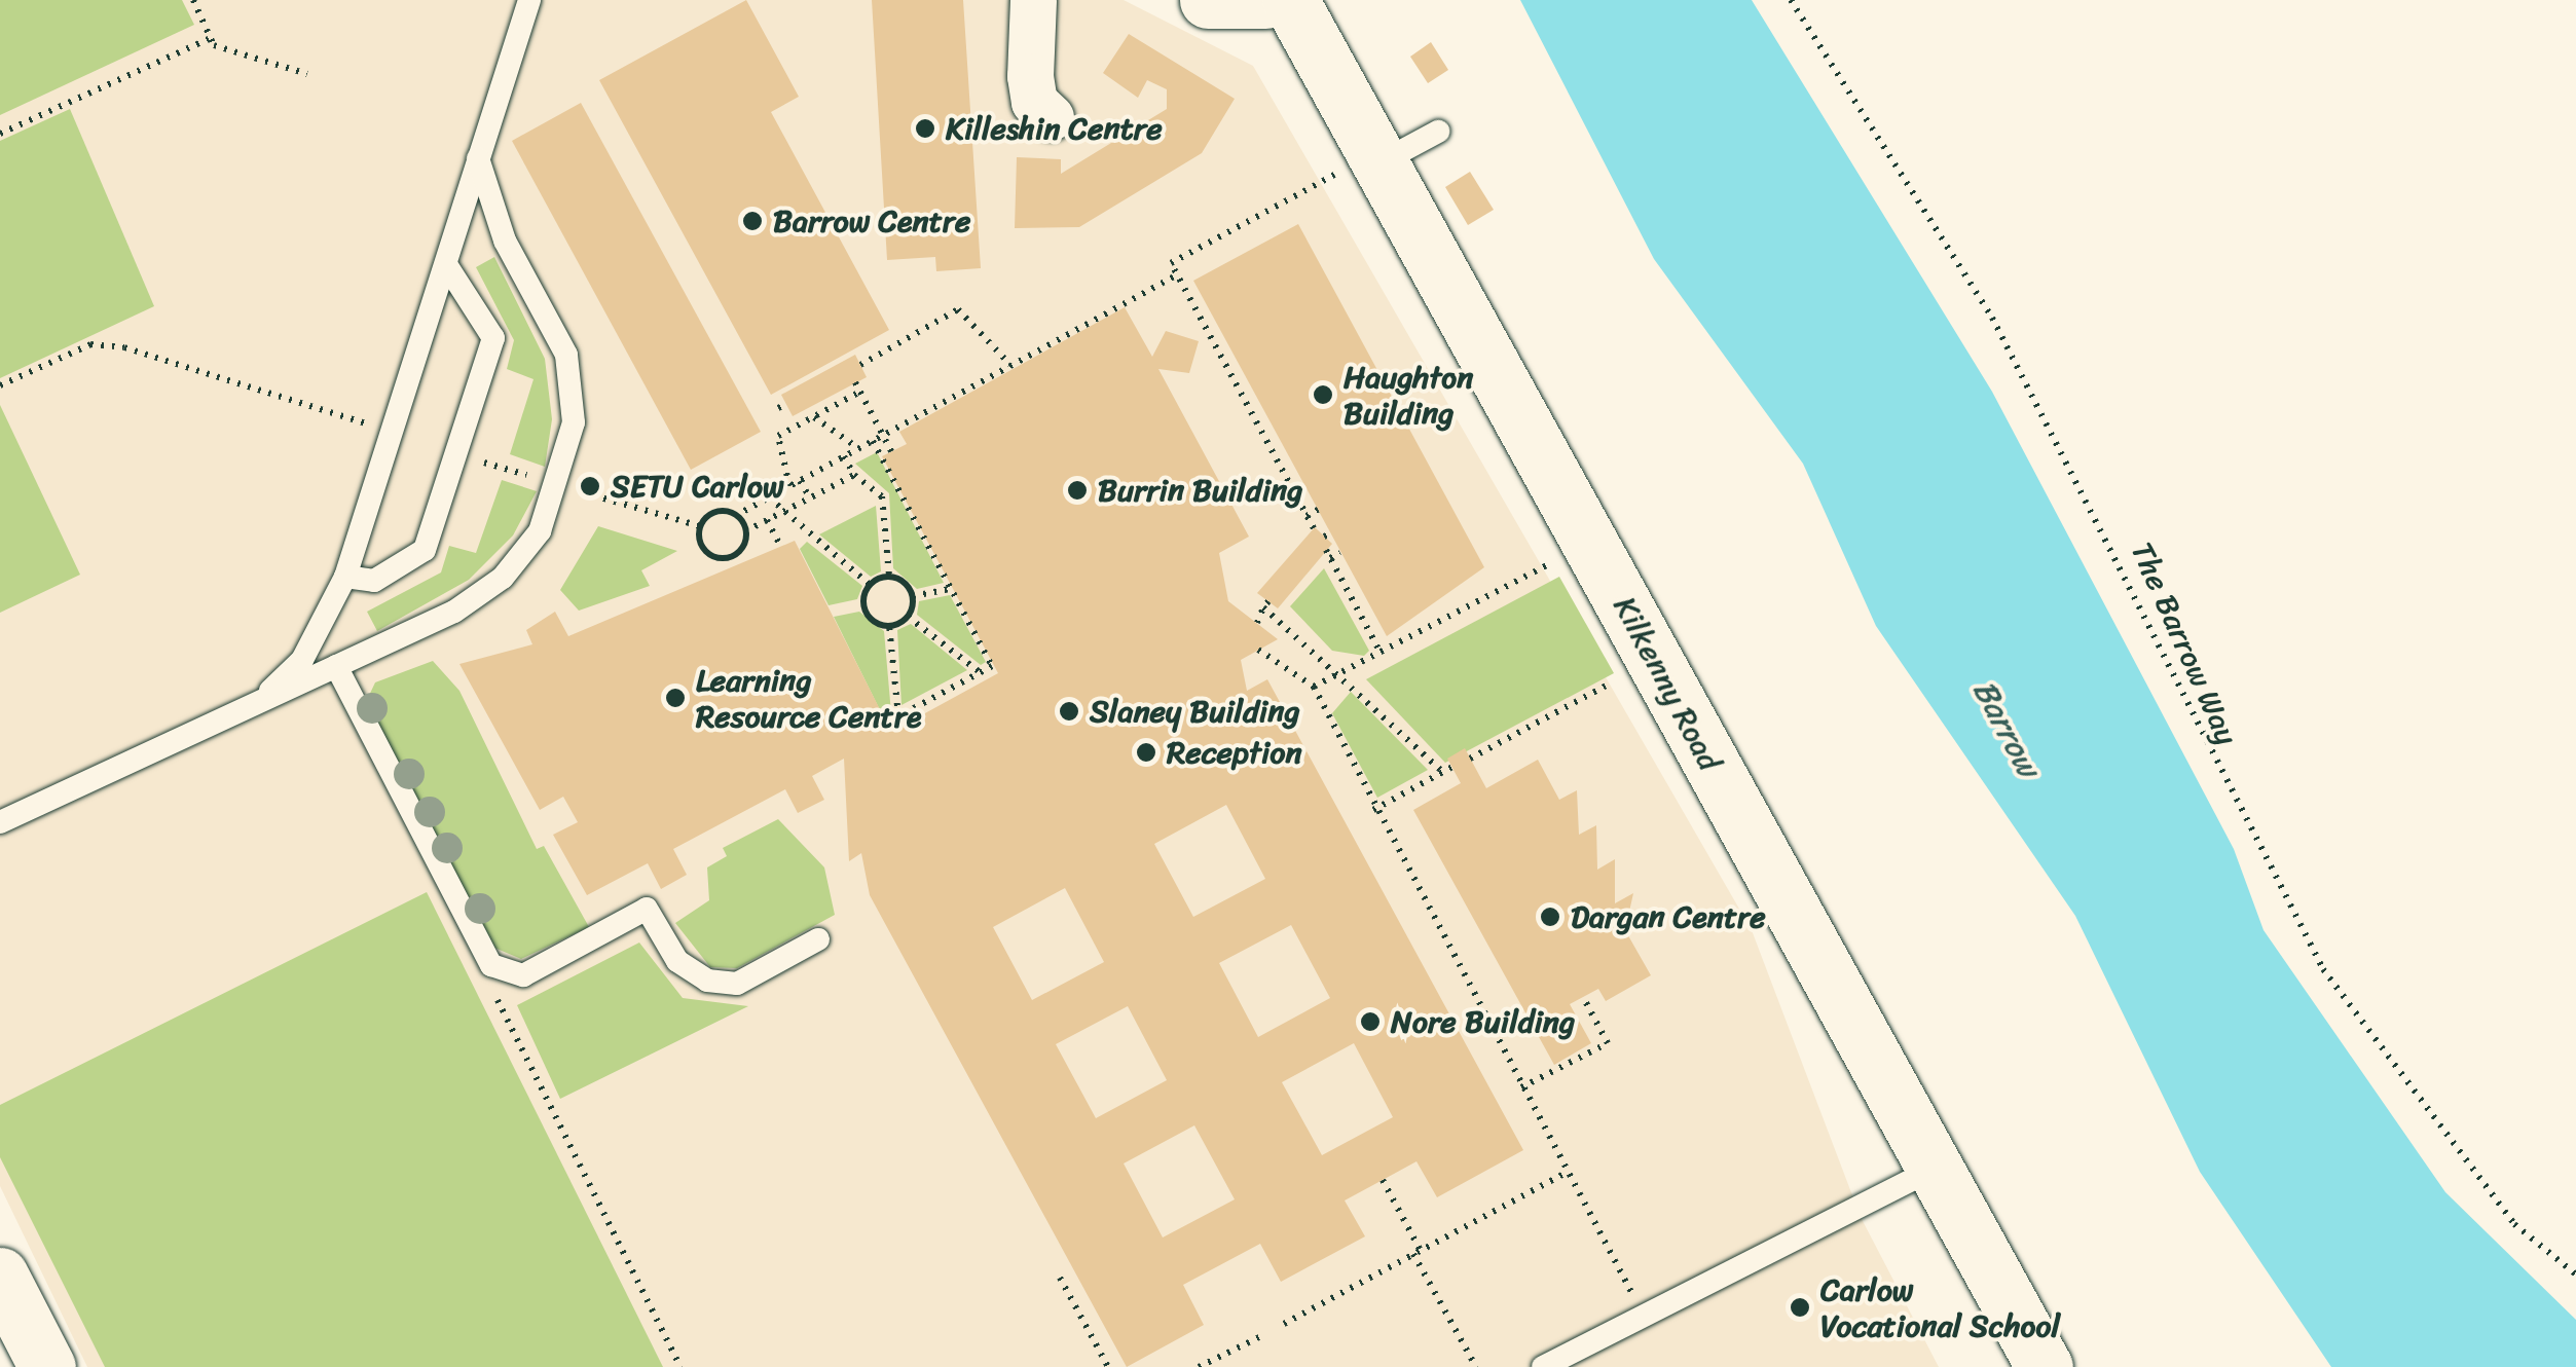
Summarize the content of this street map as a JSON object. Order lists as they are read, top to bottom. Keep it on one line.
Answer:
{"streets":{"main road":["Kilkenny Road"],"path":["The Barrow Way"]},"water":["Barrow"],"places":["Killeshin Centre","Barrow Centre","Haughton Building","SETU Carlow","Burrin Building","Learning Resource Centre","Slaney Building","Reception","Dargan Centre","Nore Building","Carlow Vocational School"]}
